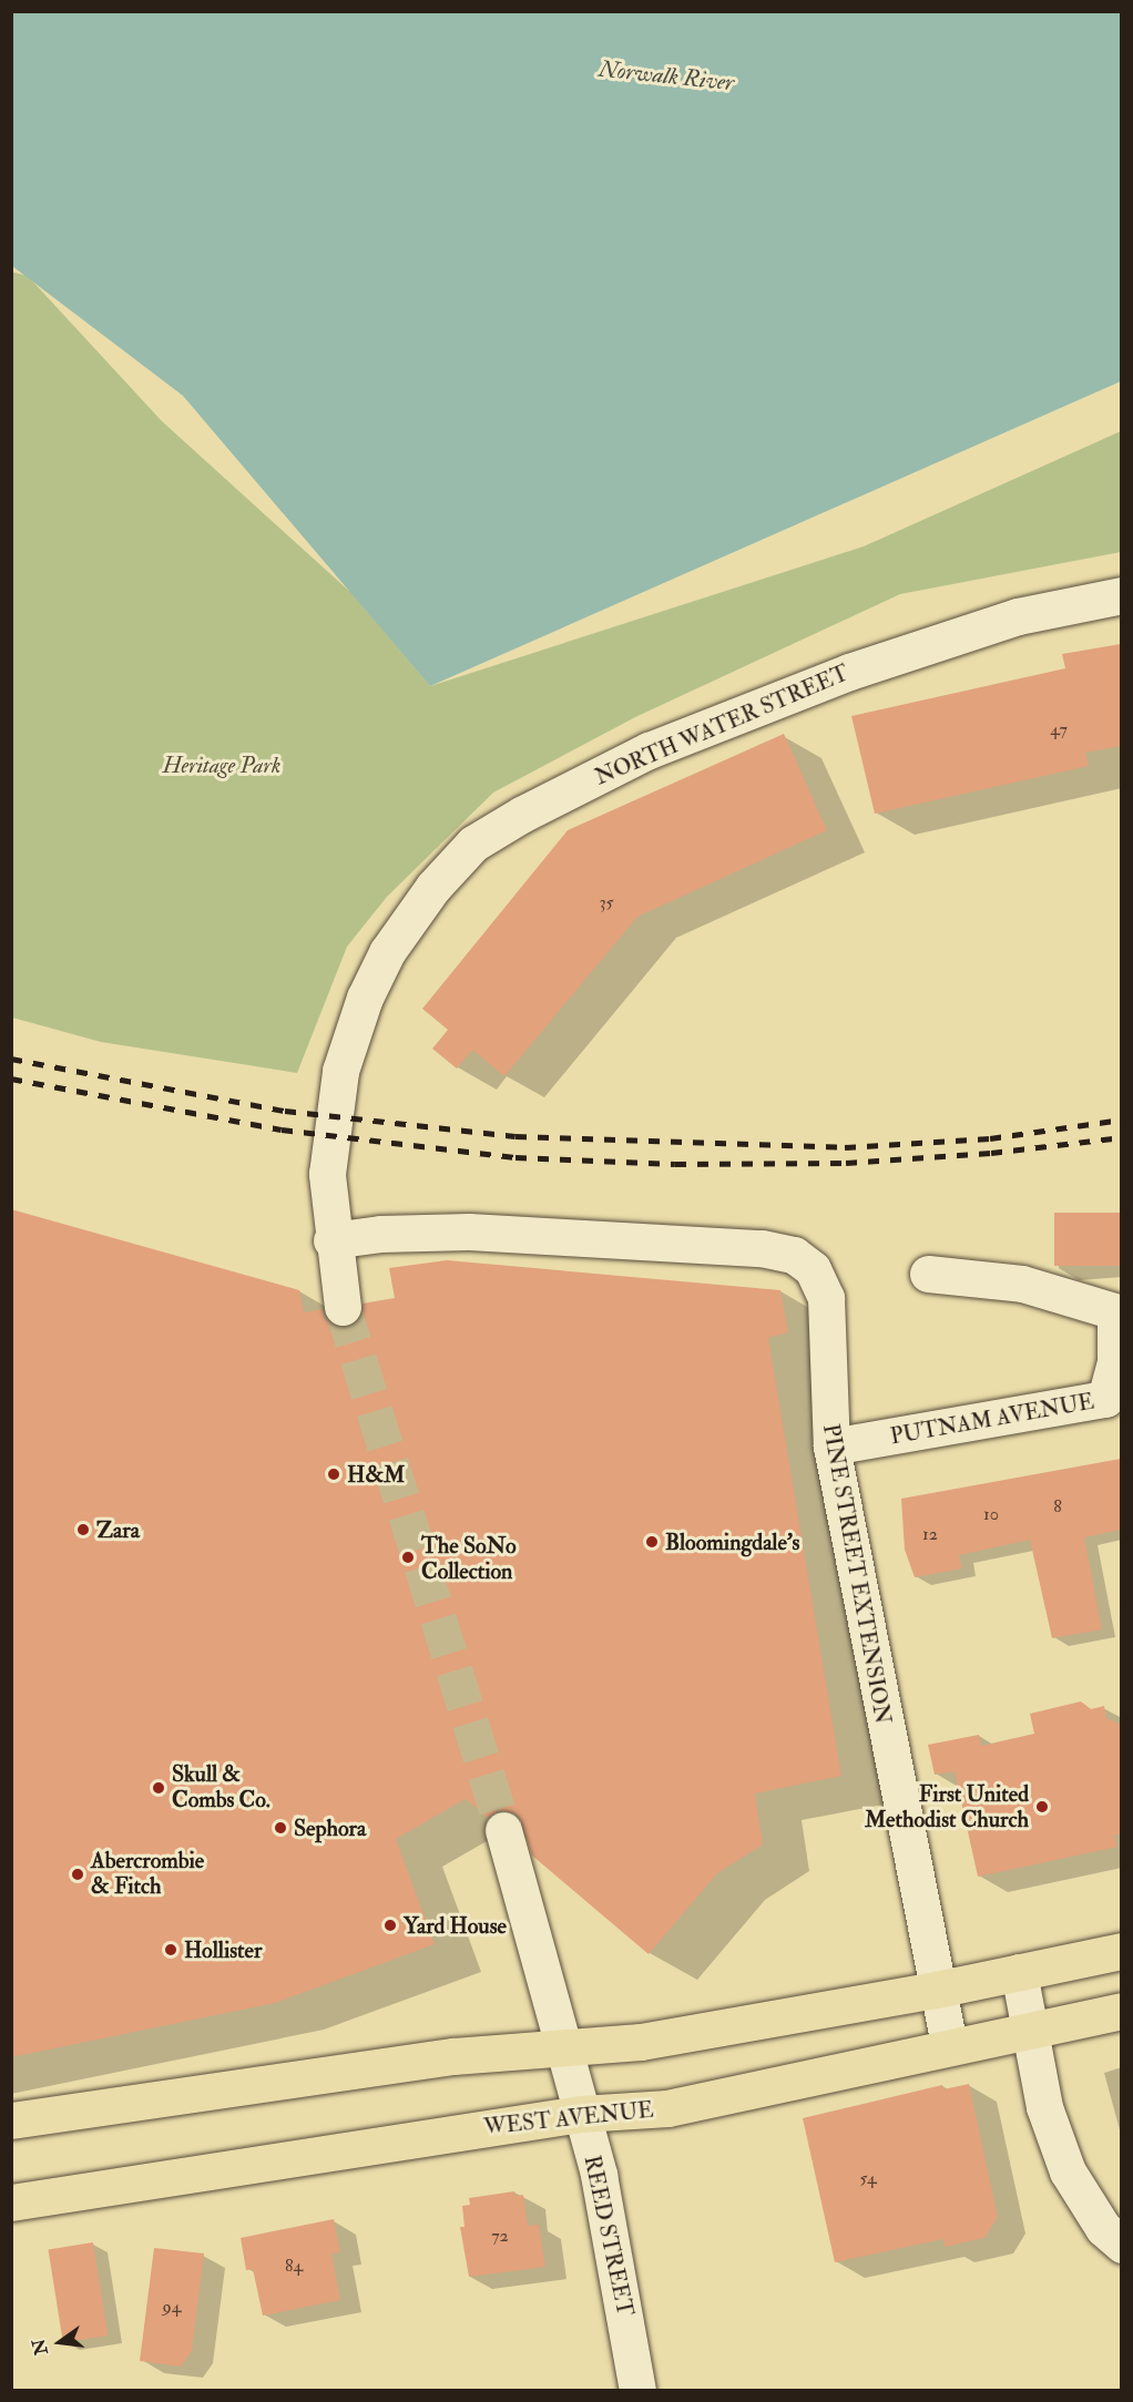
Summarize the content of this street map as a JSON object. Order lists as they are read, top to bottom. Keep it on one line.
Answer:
{"streets":{"main road":["WEST AVENUE"],"street":["NORTH WATER STREET","PUTNAM AVENUE","PINE STREET EXTENSION","REED STREET"]},"crossings":[["NORTH WATER STREET","PINE STREET EXTENSION"],["PUTNAM AVENUE","PINE STREET EXTENSION"],["PINE STREET EXTENSION","WEST AVENUE"],["WEST AVENUE","REED STREET"]],"water":["Norwalk River"],"parks":["Heritage Park"],"places":["H&M","Zara","Bloomingdale's","The SoNo Collection","Skull & Combs Co.","First United Methodist Church","Sephora","Abercrombie & Fitch","Yard House","Hollister"],"house_numbers":["47","35","8","10","12","54","72","84","94"],"north":"left"}
